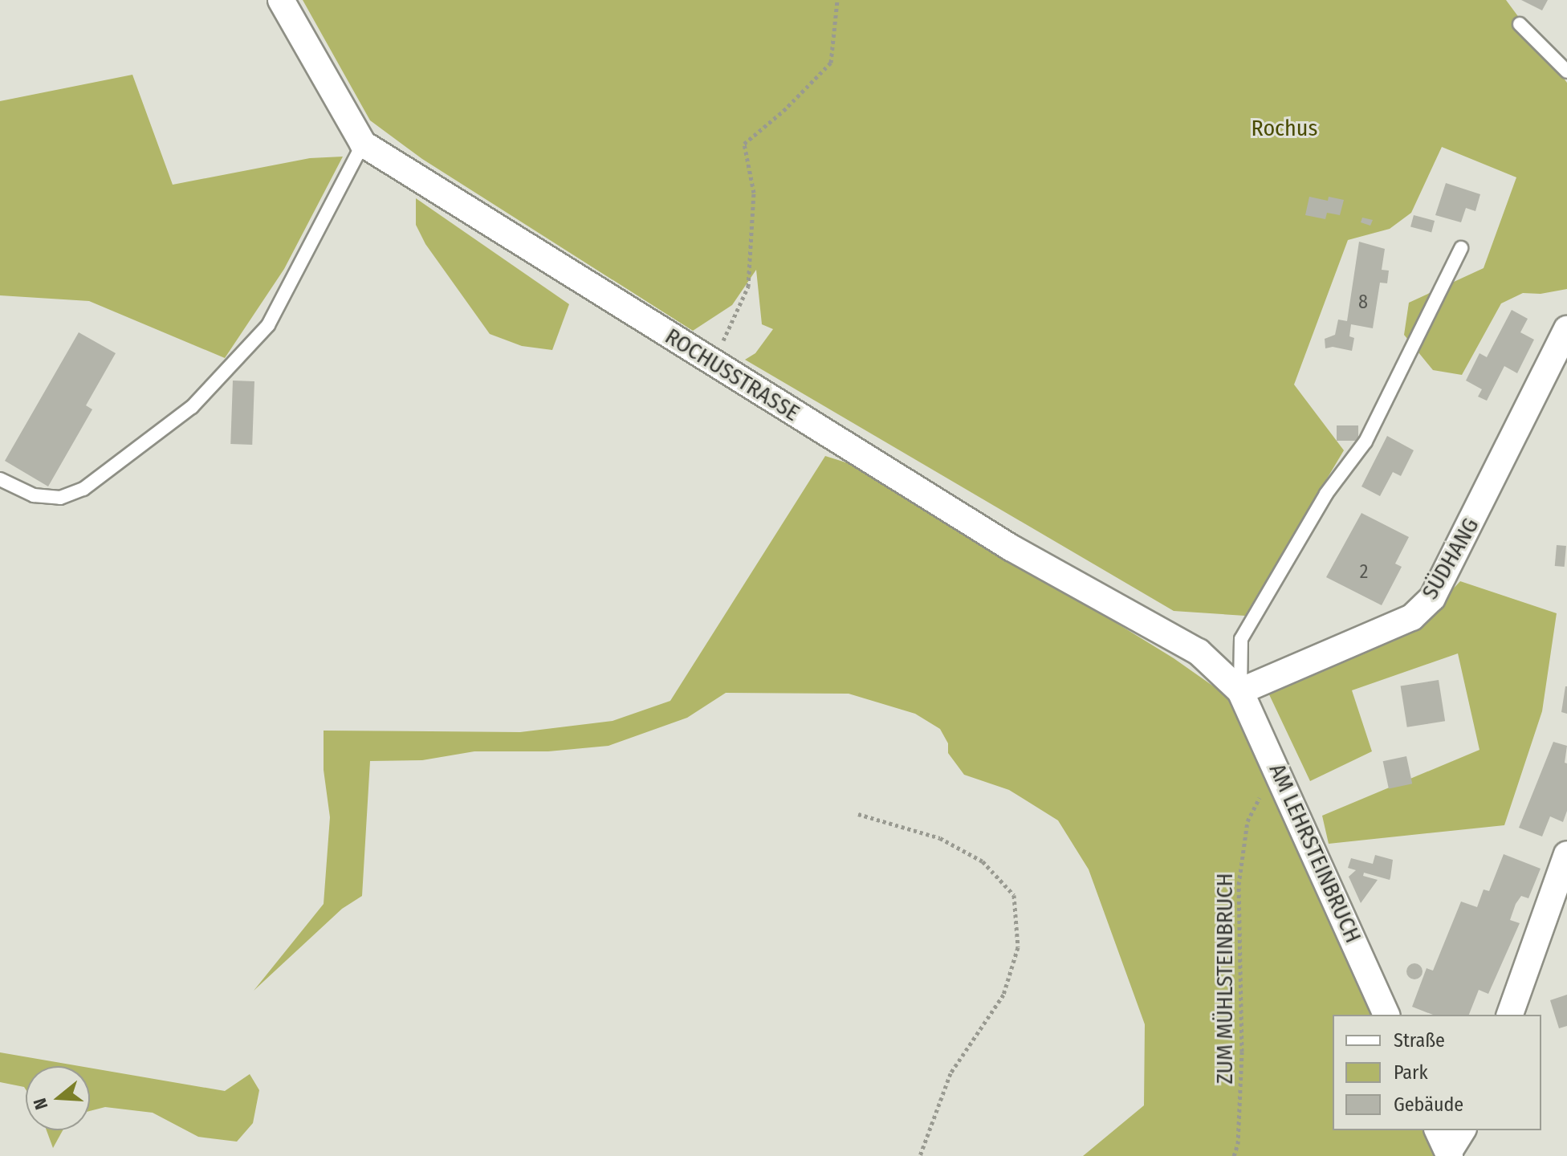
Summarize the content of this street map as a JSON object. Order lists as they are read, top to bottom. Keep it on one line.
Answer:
{"streets":{"street":["ROCHUSSTRASSE","SÜDHANG","AM LEHRSTEINBRUCH"],"path":["ZUM MÜHLSTEINBRUCH"]},"crossings":[["ROCHUSSTRASSE","SÜDHANG"],["ROCHUSSTRASSE","AM LEHRSTEINBRUCH"],["SÜDHANG","AM LEHRSTEINBRUCH"],["AM LEHRSTEINBRUCH","ZUM MÜHLSTEINBRUCH"]],"parks":["Rochus"],"house_numbers":["8","2"],"legend":["Straße","Park","Gebäude"],"north":"left"}
